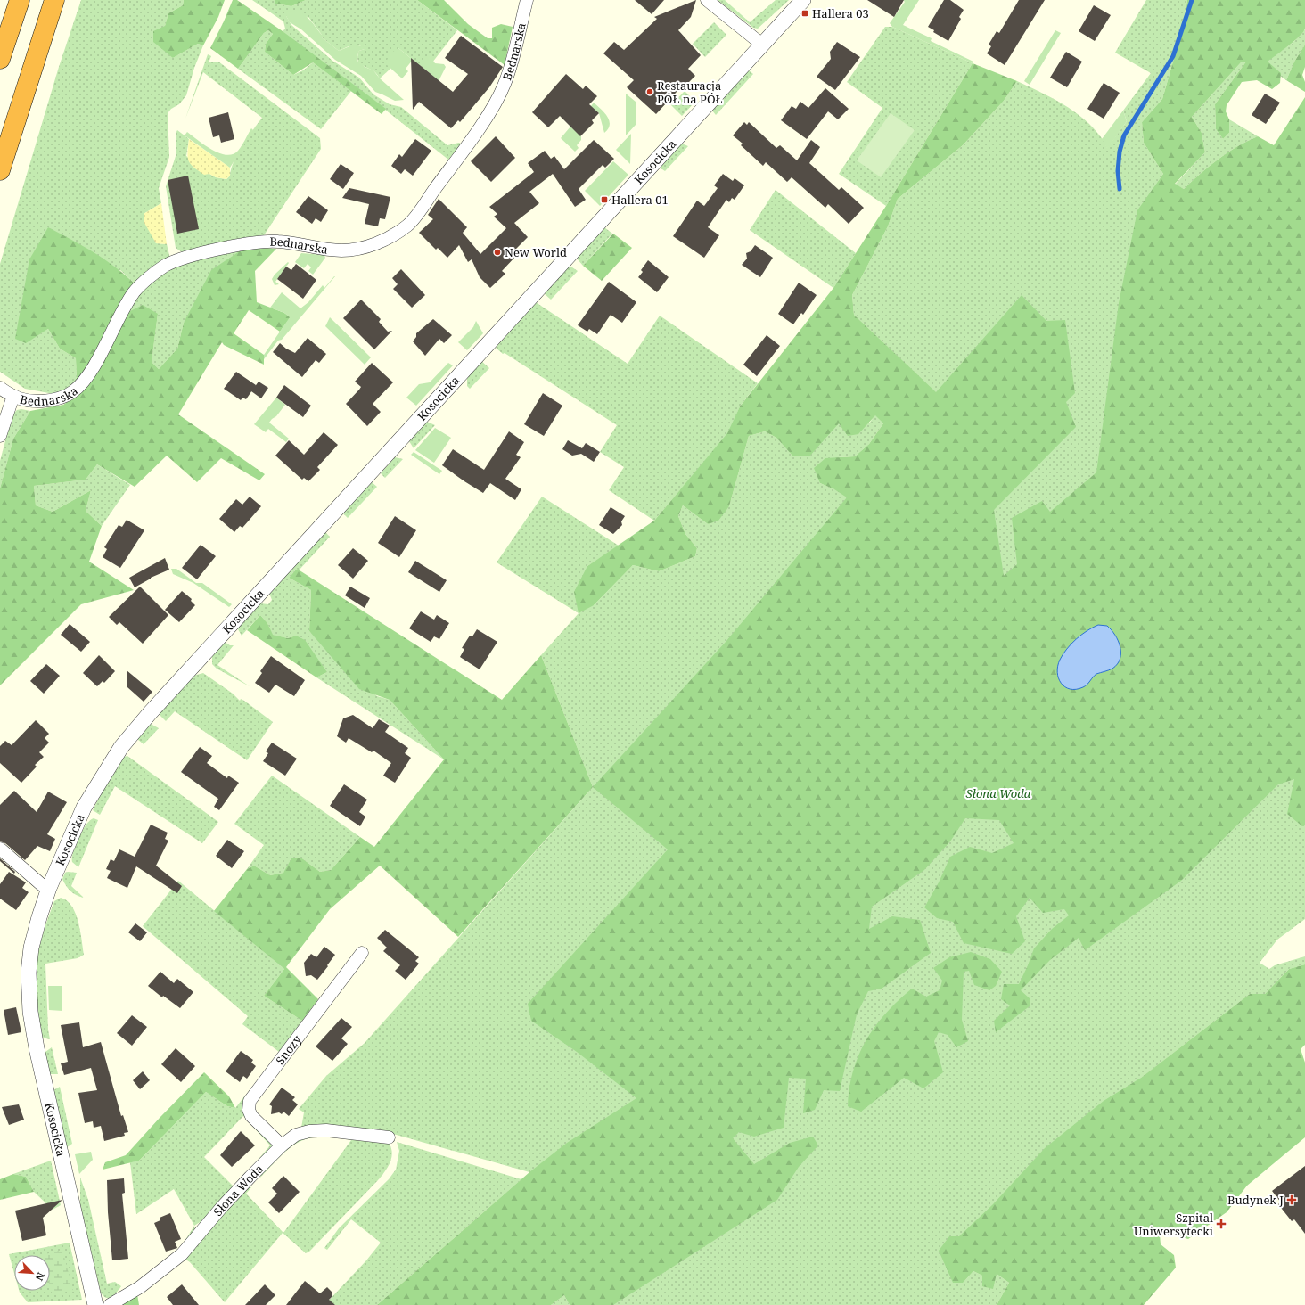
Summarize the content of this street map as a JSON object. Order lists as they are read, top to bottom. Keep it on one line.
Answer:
{"streets":{"street":["Bednarska","Kosocicka","Snozy","Słona Woda"]},"crossings":[["Snozy","Słona Woda"]],"parks":["Słona Woda"],"places":{"transit":["Hallera 03","Hallera 01"],"other":["Restauracja PÓŁ na PÓŁ","New World"],"health":["Budynek J","Szpital Uniwersytecki"]},"north":"bottom right"}
